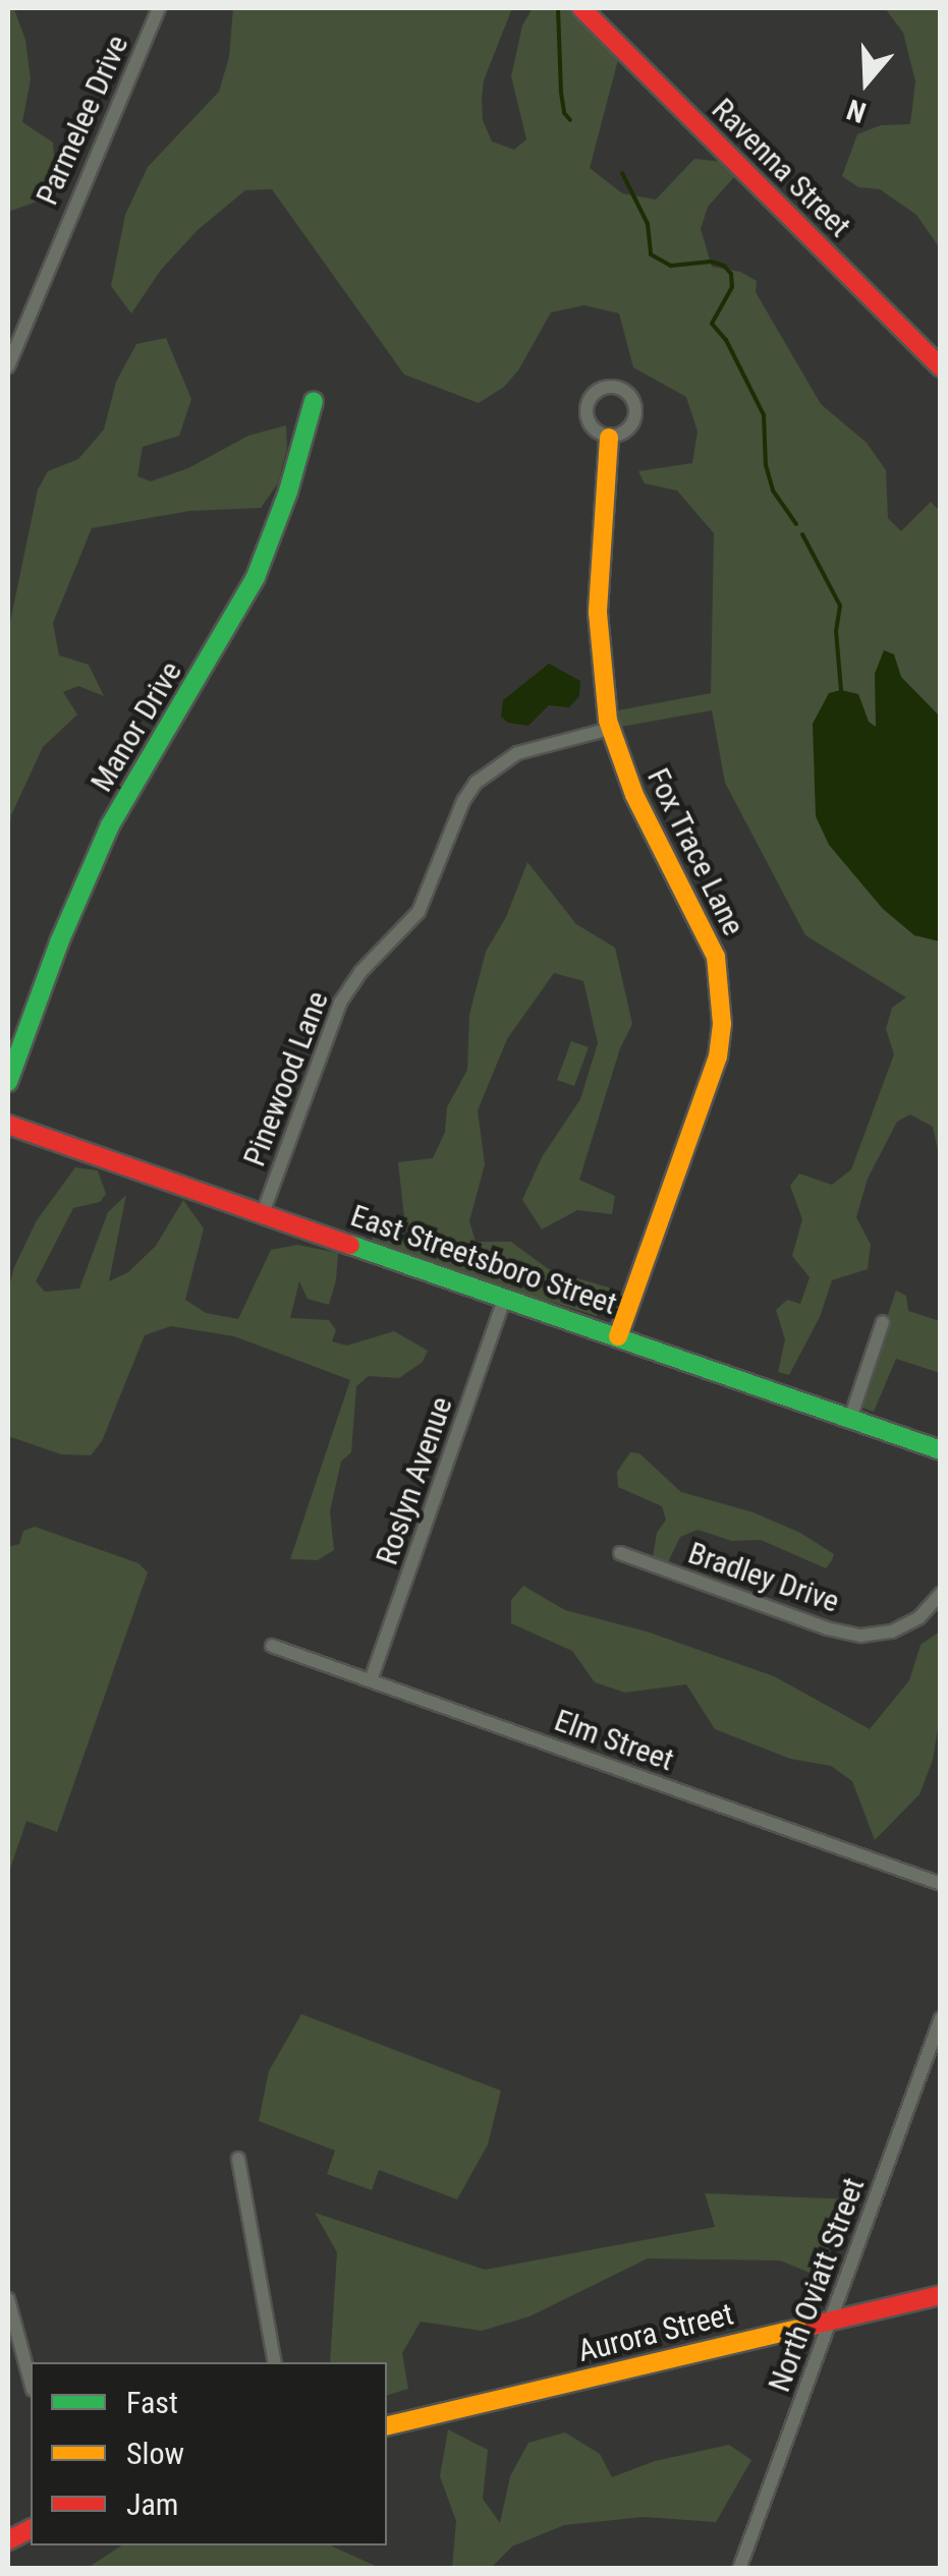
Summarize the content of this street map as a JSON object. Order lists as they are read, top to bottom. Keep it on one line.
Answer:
{"streets":{"street":["Parmelee Drive","Ravenna Street","Manor Drive","Fox Trace Lane","Pinewood Lane","East Streetsboro Street","Roslyn Avenue","Bradley Drive","Elm Street","North Oviatt Street","Aurora Street"]},"crossings":[["Fox Trace Lane","Pinewood Lane"],["Fox Trace Lane","East Streetsboro Street"],["Pinewood Lane","East Streetsboro Street"],["East Streetsboro Street","Roslyn Avenue"],["Roslyn Avenue","Elm Street"],["North Oviatt Street","Aurora Street"]],"legend":["Fast","Slow","Jam"],"north":"bottom"}
